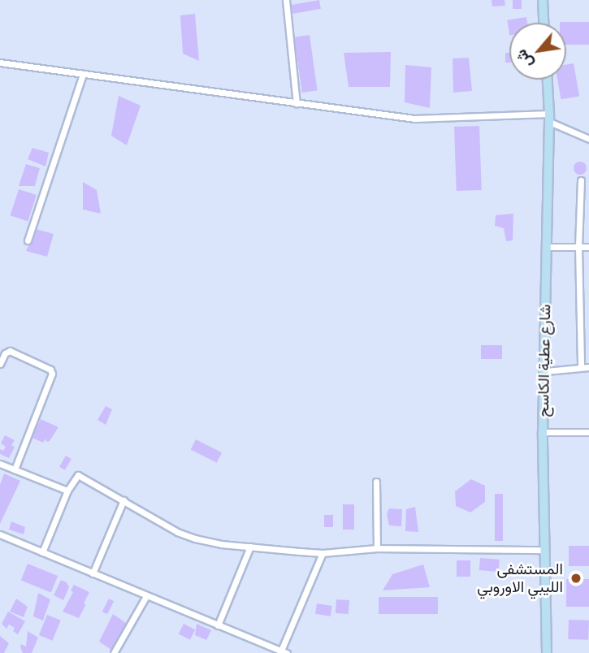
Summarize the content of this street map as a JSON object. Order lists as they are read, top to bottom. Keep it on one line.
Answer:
{"streets":{"street":["شارع عطية الكاسح"]},"places":["المستشفی الليبي الاوروبي"],"north":"bottom left"}
